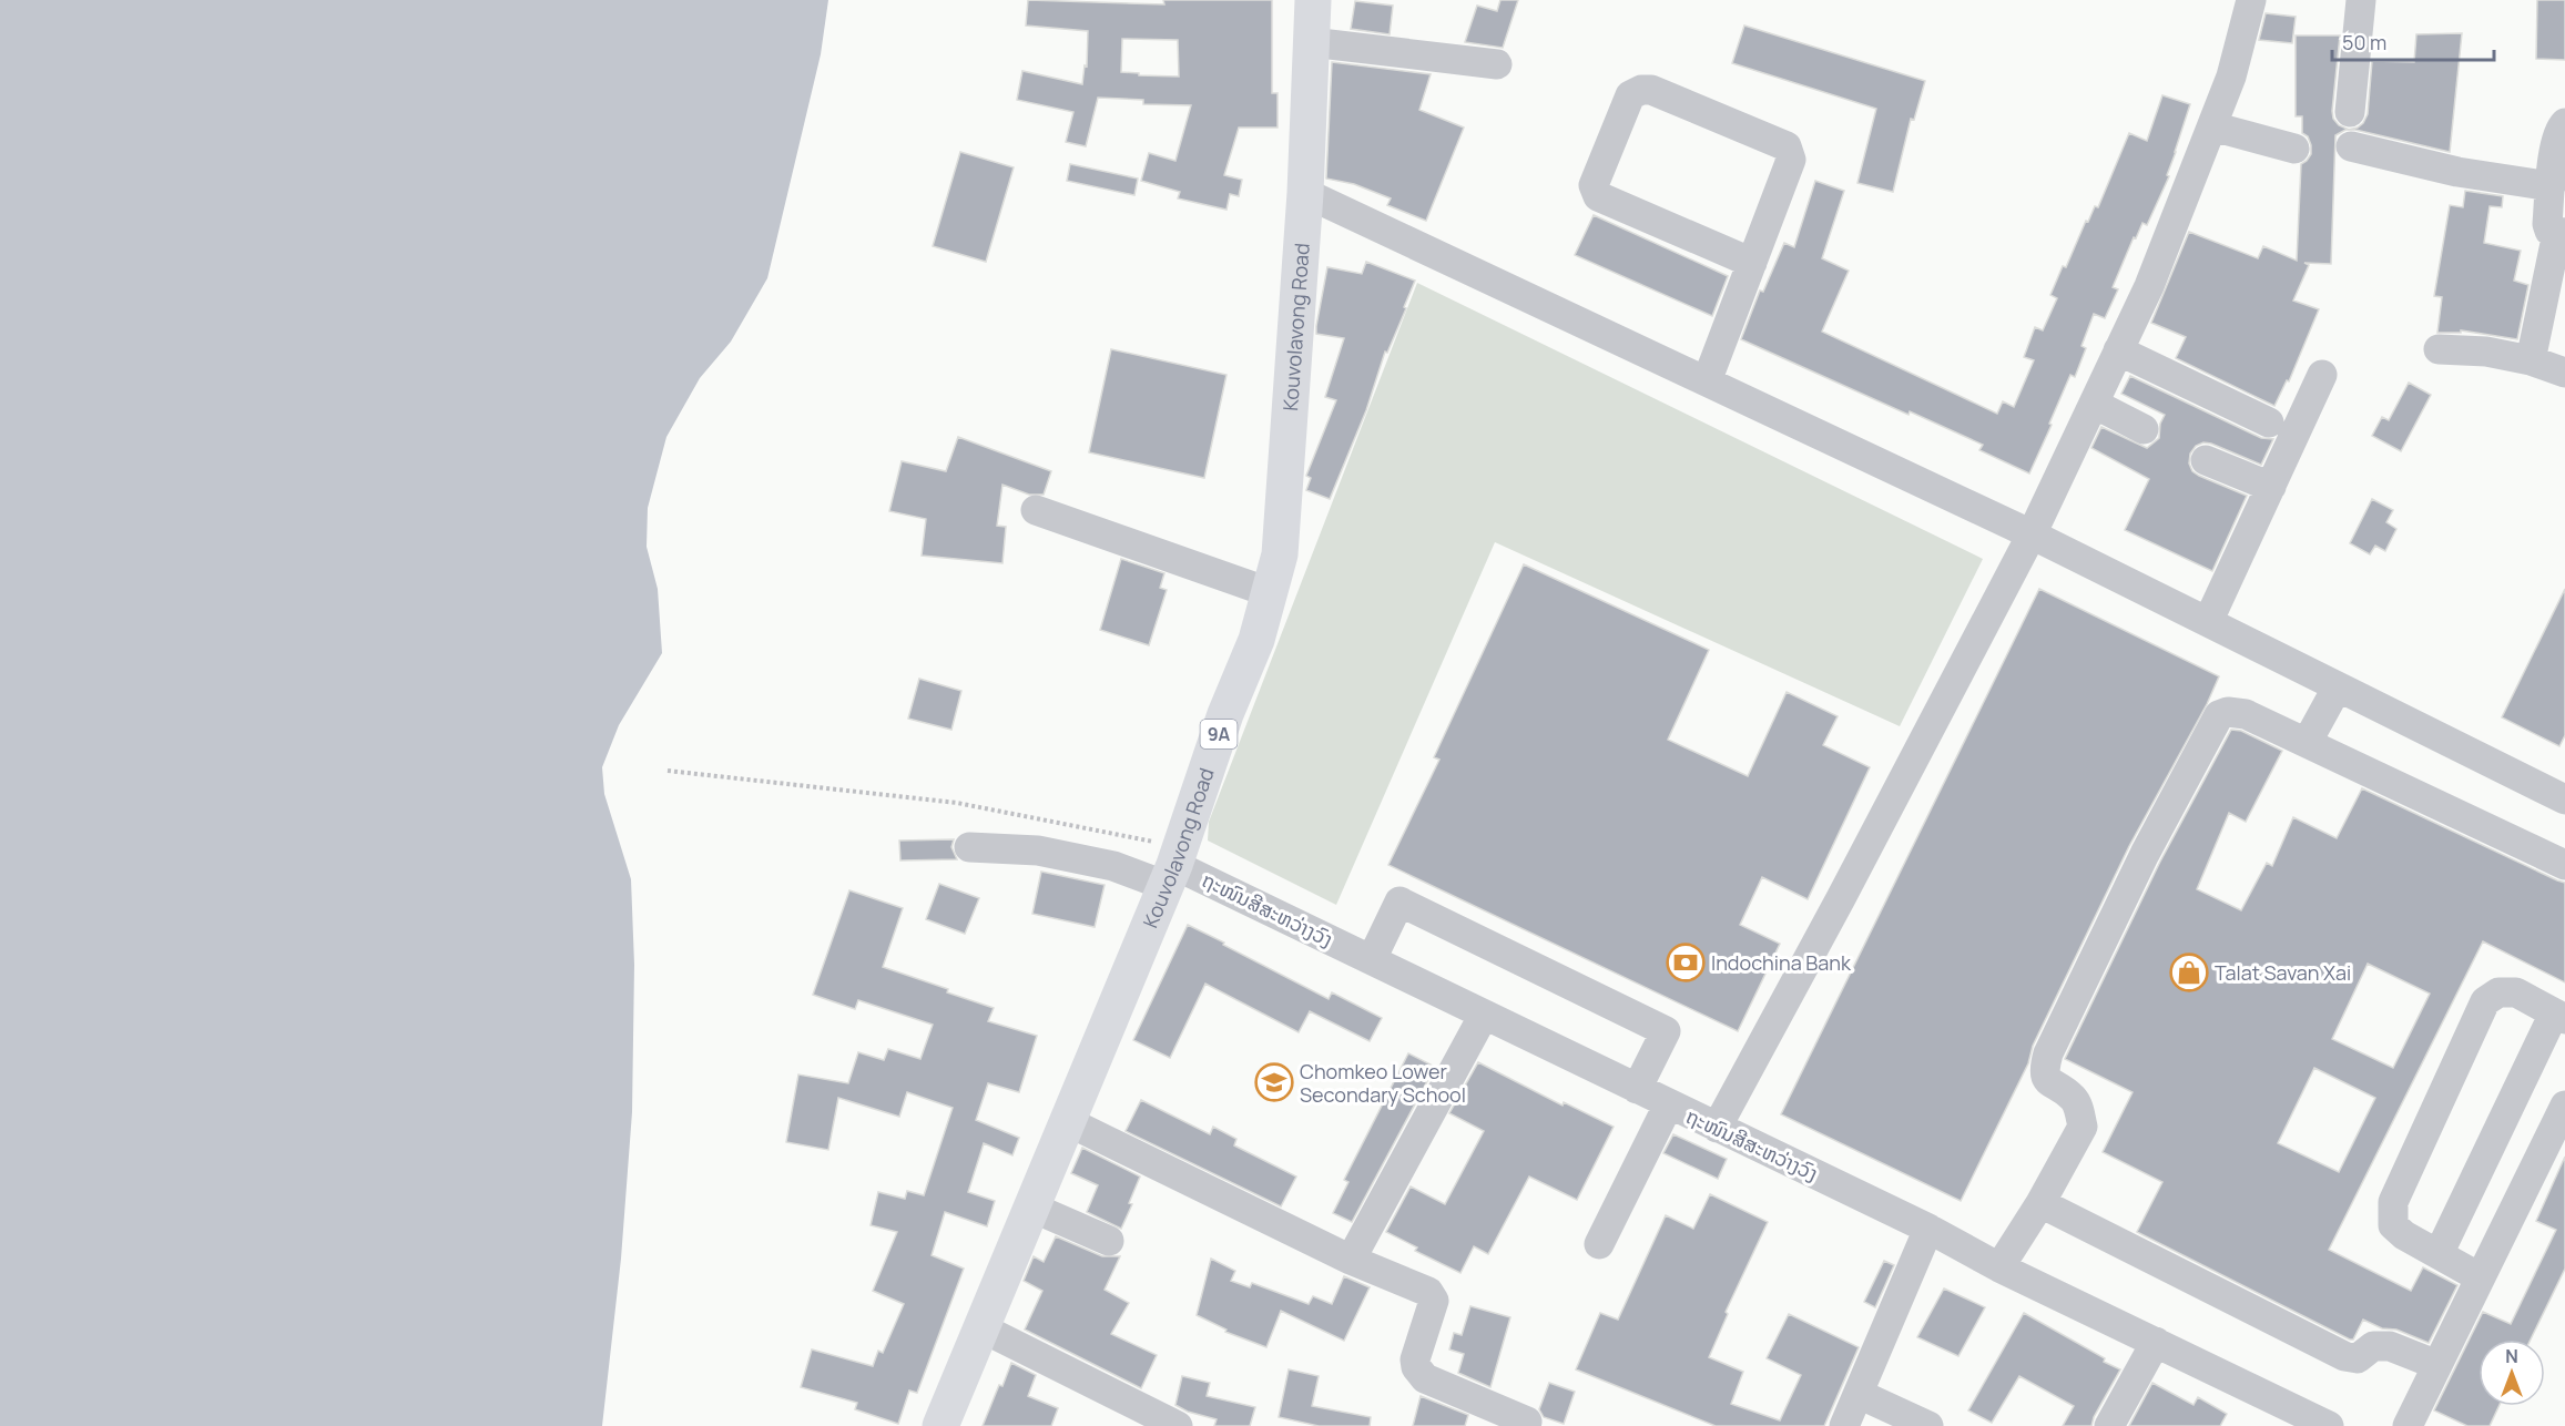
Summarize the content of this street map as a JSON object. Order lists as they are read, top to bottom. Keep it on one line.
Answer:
{"streets":{"main road":["Kouvolavong Road","9A"],"street":["ຖະໜົນສີສະຫວ່າງວົງ"]},"crossings":[["Kouvolavong Road","ຖະໜົນສີສະຫວ່າງວົງ"]],"places":{"bank":["Indochina Bank"],"shop":["Talat Savan Xai"],"school or university":["Chomkeo Lower Secondary School"]},"scale_bar":"50 m","north":"top"}
